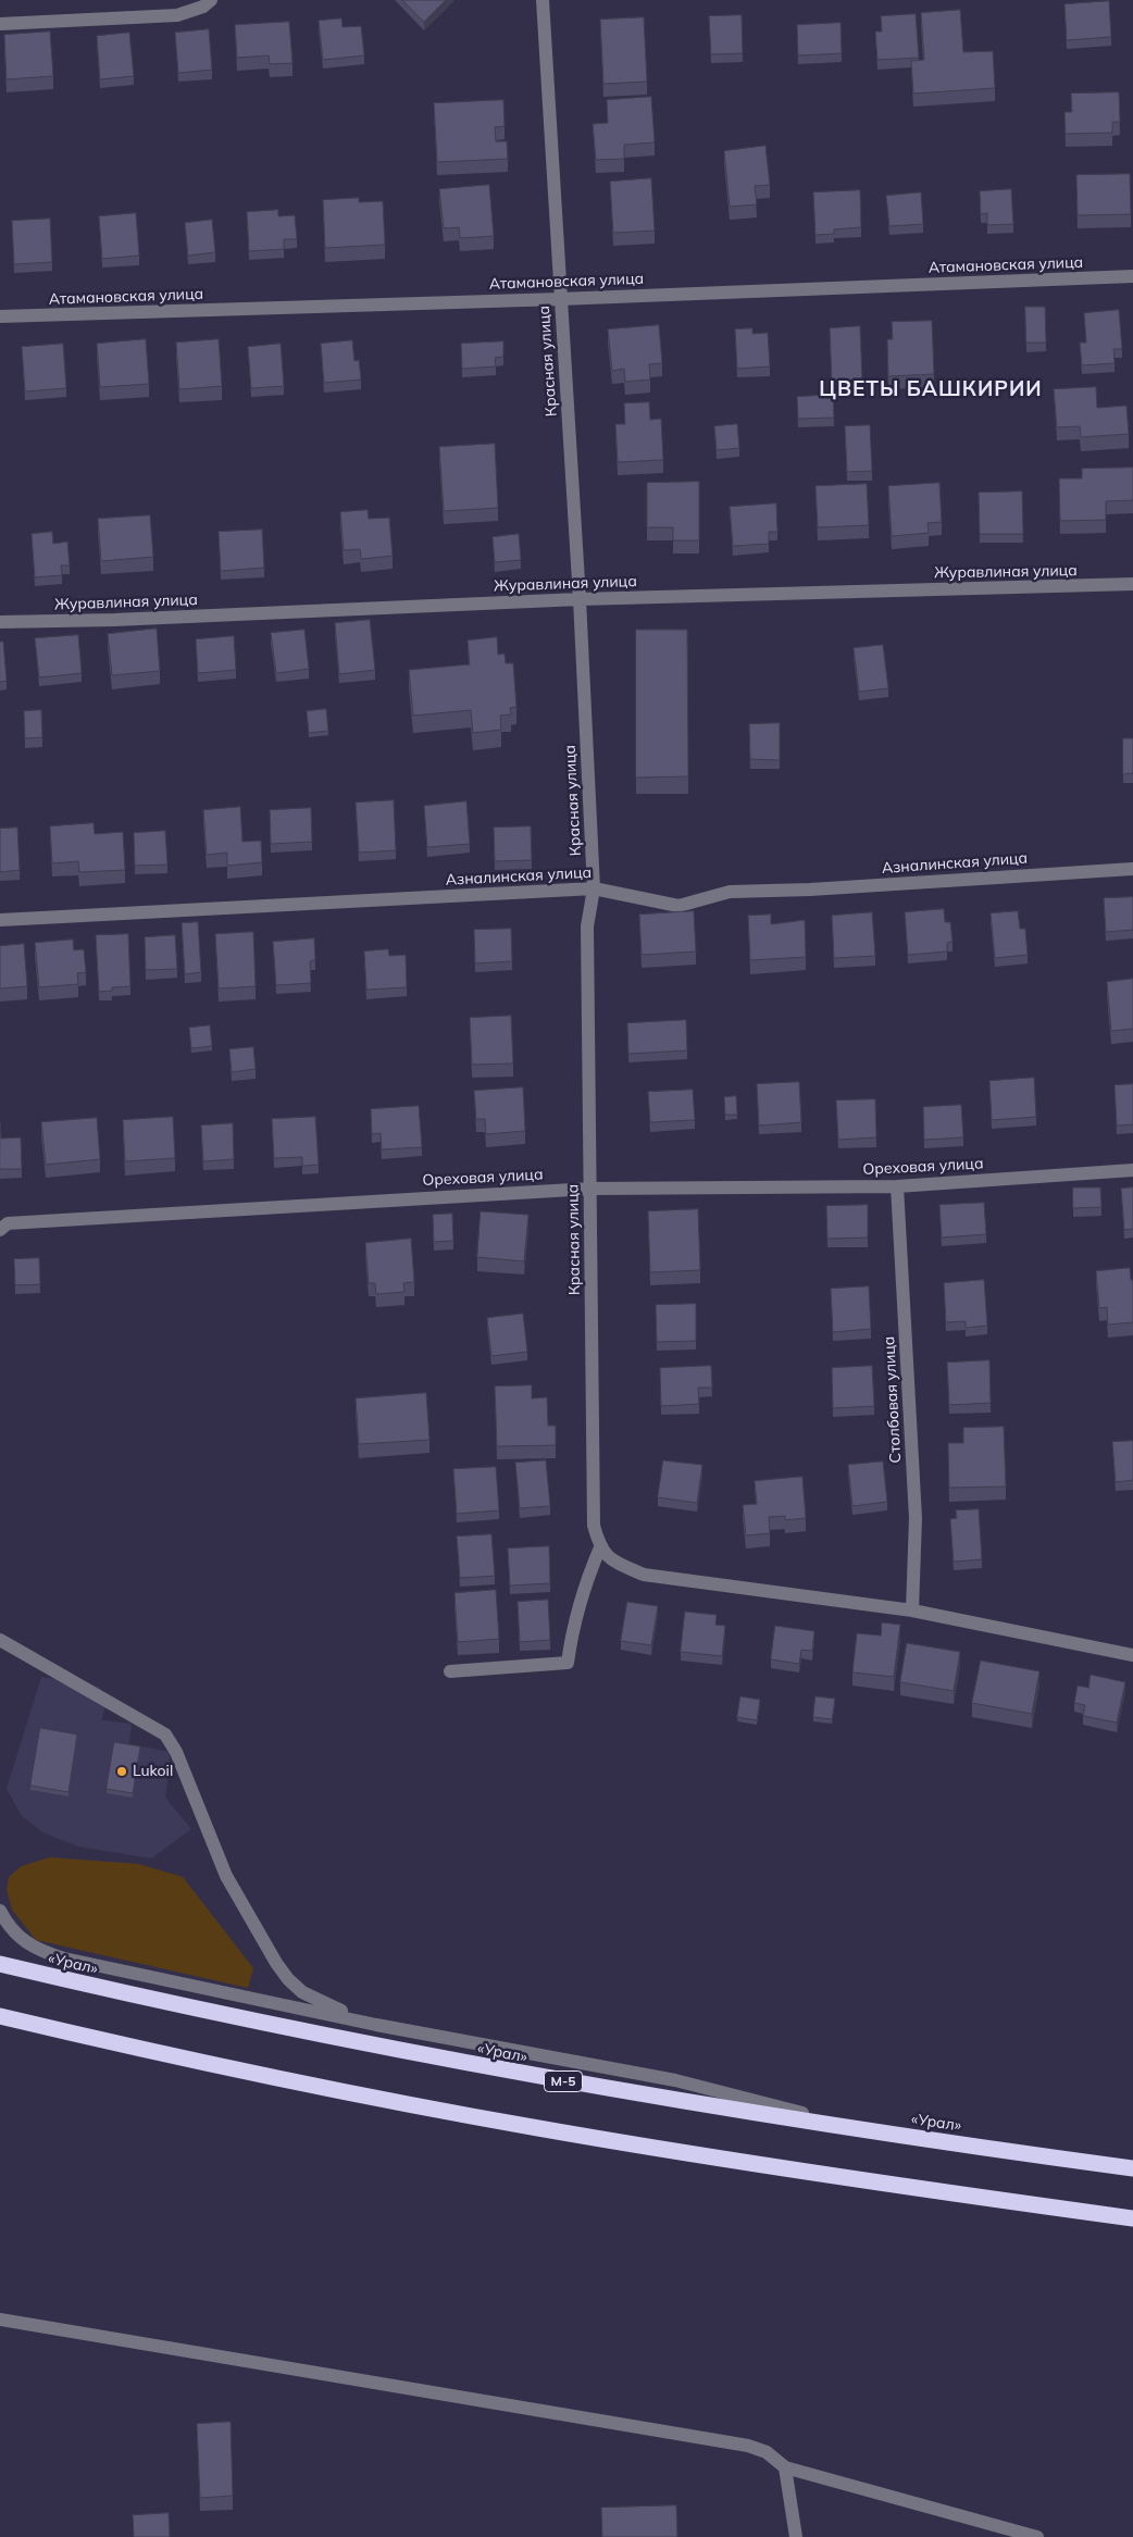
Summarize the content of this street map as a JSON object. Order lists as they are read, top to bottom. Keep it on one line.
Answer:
{"streets":{"highway":["«Урал»","М-5"],"street":["Атамановская улица","Красная улица","Журавлиная улица","Азналинская улица","Ореховая улица","Столбовая улица"]},"crossings":[["Атамановская улица","Красная улица"],["Красная улица","Журавлиная улица"],["Красная улица","Азналинская улица"],["Красная улица","Ореховая улица"],["Ореховая улица","Столбовая улица"]],"districts":["ЦВЕТЫ БАШКИРИИ"],"places":["Lukoil"]}
